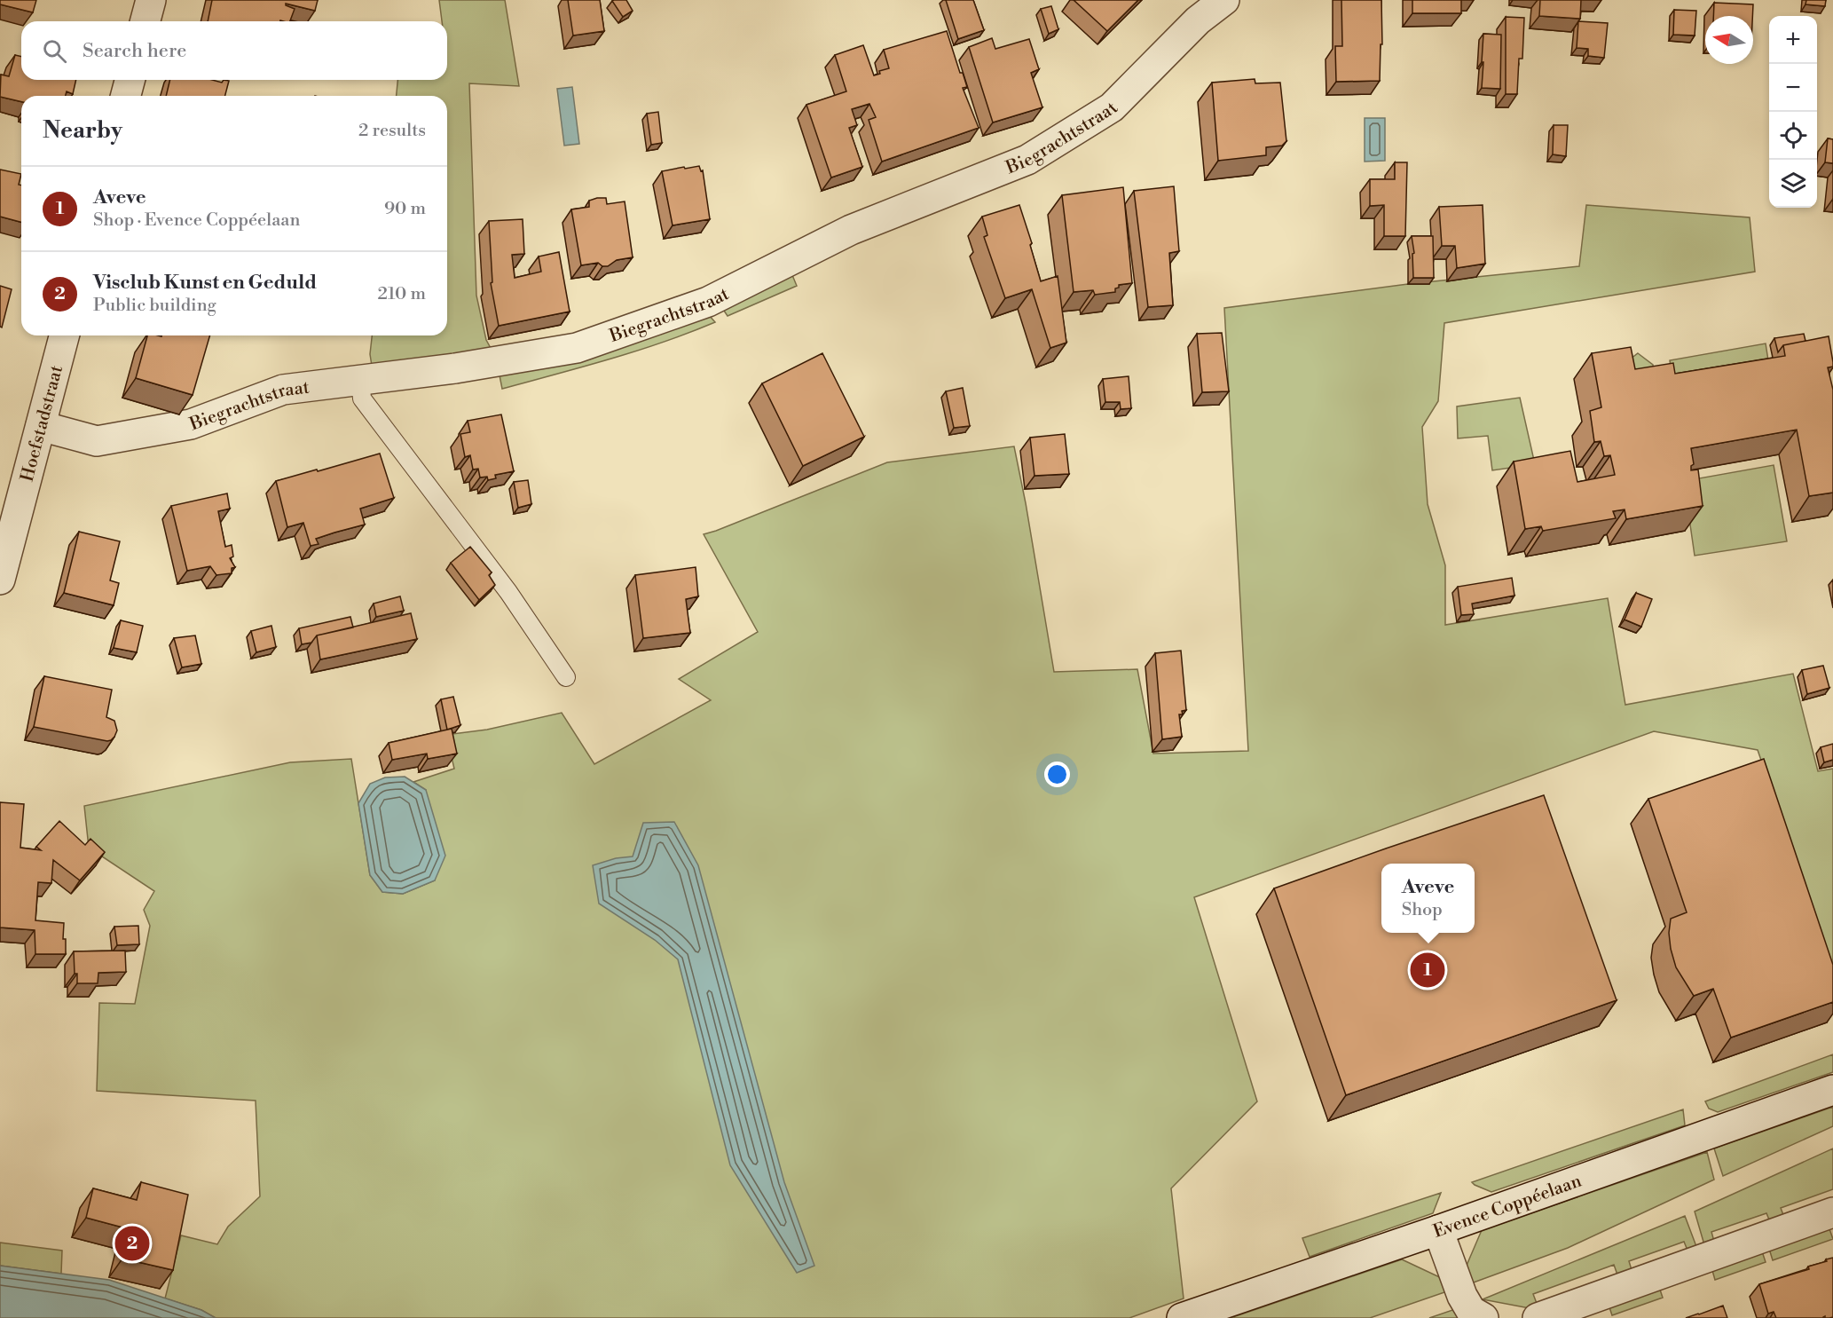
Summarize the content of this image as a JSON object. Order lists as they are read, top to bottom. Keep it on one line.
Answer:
{"streets":{"street":["Biegrachtstraat","Hoefstadstraat","Evence Coppéelaan"]},"crossings":[["Biegrachtstraat","Hoefstadstraat"]],"north":"left","page":{"map_buttons":["+","−"],"search":"Search here","heading":["Nearby","2 results"],"list":[{"mark":"1","name":"Aveve","note":"Shop · Evence Coppéelaan","value":"90 m"},{"mark":"2","name":"Visclub Kunst en Geduld","note":"Public building","value":"210 m"}],"popup":["Aveve","Shop"],"pins":["1","2"]}}
